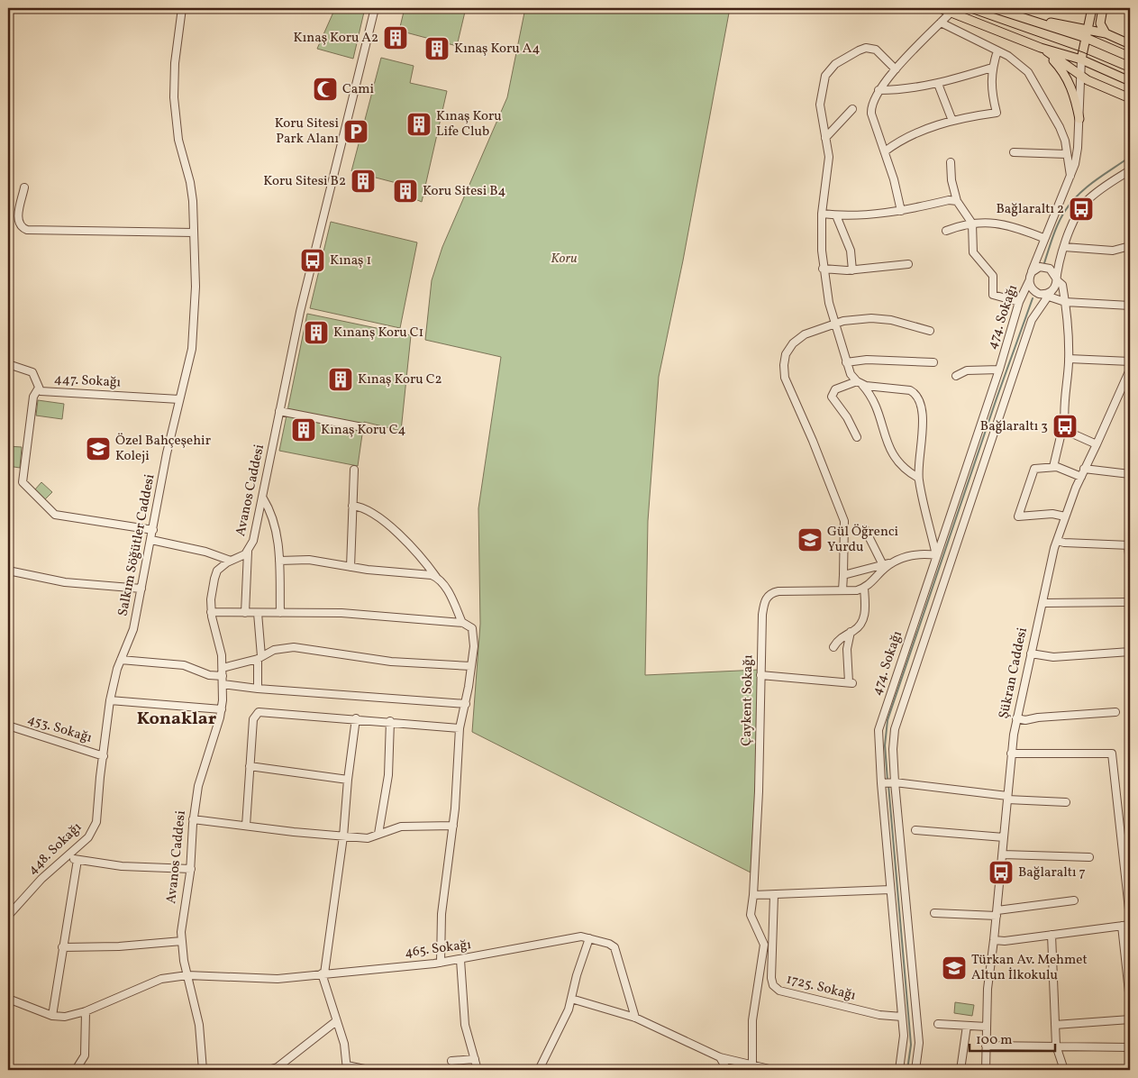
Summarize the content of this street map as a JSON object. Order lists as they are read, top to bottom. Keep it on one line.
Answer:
{"streets":{"street":["474. Sokağı","447. Sokağı","Avanos Caddesi","Salkım Söğütler Caddesi","Şükran Caddesi","Çaykent Sokağı","453. Sokağı","448. Sokağı","465. Sokağı","1725. Sokağı"]},"crossings":[["474. Sokağı","1725. Sokağı"],["447. Sokağı","Salkım Söğütler Caddesi"],["Avanos Caddesi","465. Sokağı"],["Salkım Söğütler Caddesi","453. Sokağı"],["Salkım Söğütler Caddesi","448. Sokağı"]],"districts":["Konaklar"],"parks":["Koru"],"places":{"building":["Kınaş Koru A2","Kınaş Koru A4","Kınaş Koru Life Club","Koru Sitesi B2","Koru Sitesi B4","Kınanş Koru C1","Kınaş Koru C2","Kınaş Koru C4"],"mosque":["Cami"],"parking":["Koru Sitesi Park Alanı"],"bus stop":["Bağlaraltı 2","Kınaş 1","Bağlaraltı 3","Bağlaraltı 7"],"school or university":["Özel Bahçeşehir Koleji","Gül Öğrenci Yurdu","Türkan Av. Mehmet Altun İlkokulu"]},"scale_bar":"100 m"}
